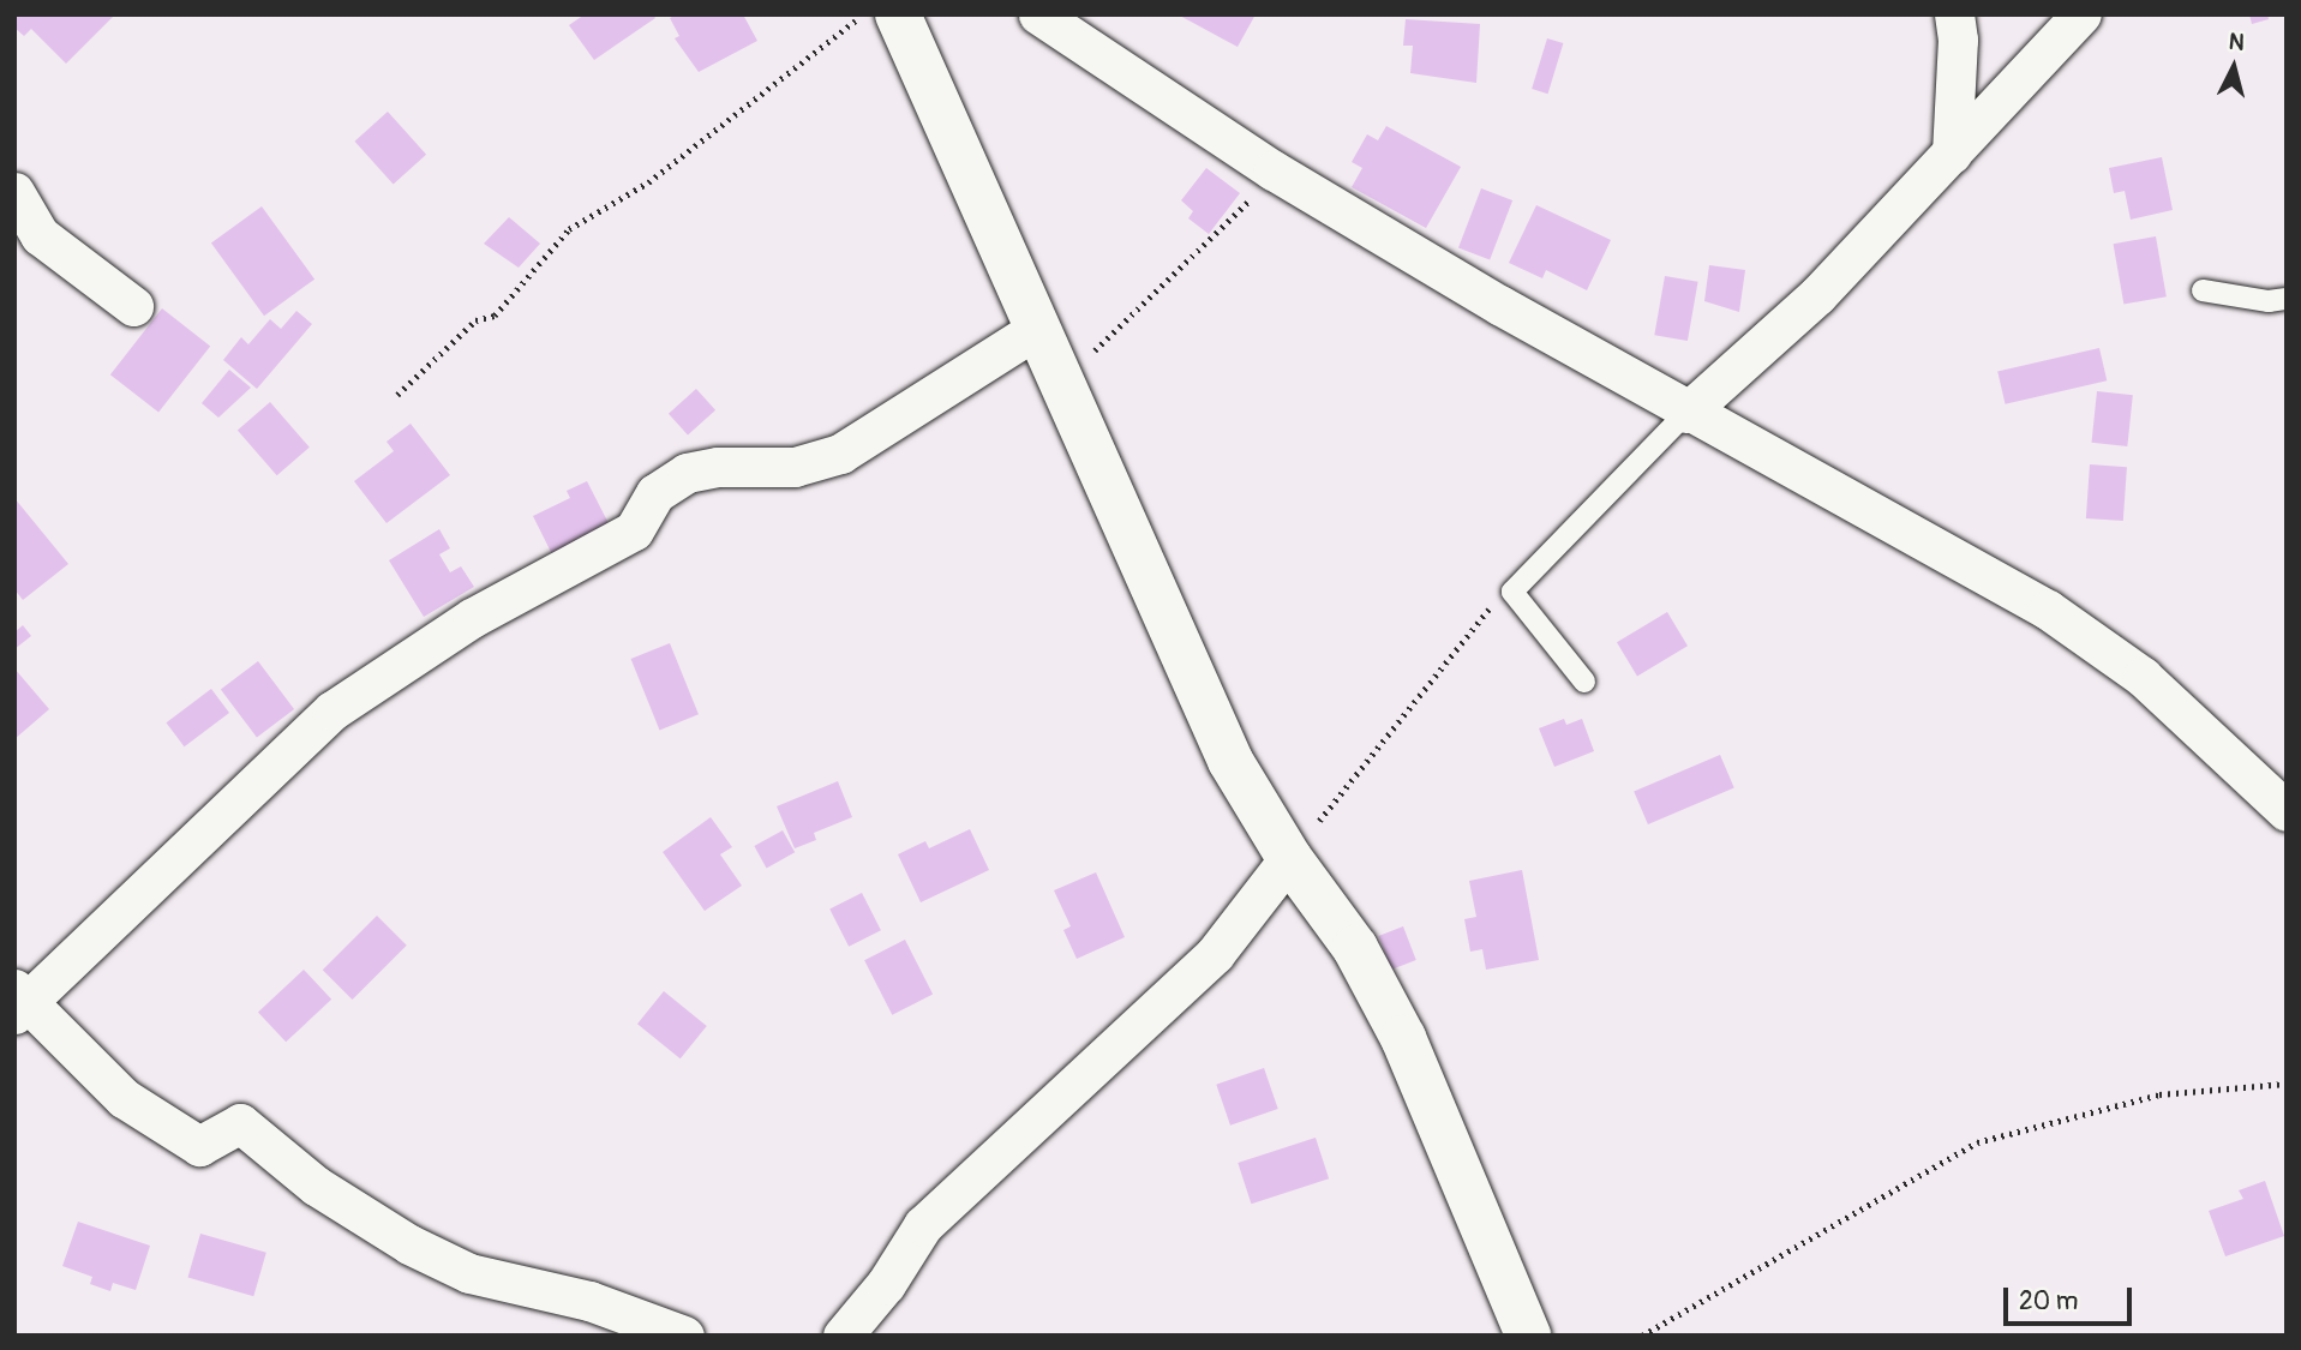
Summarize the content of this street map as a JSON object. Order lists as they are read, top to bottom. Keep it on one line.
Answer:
{"scale_bar":"20 m","north":"top"}
